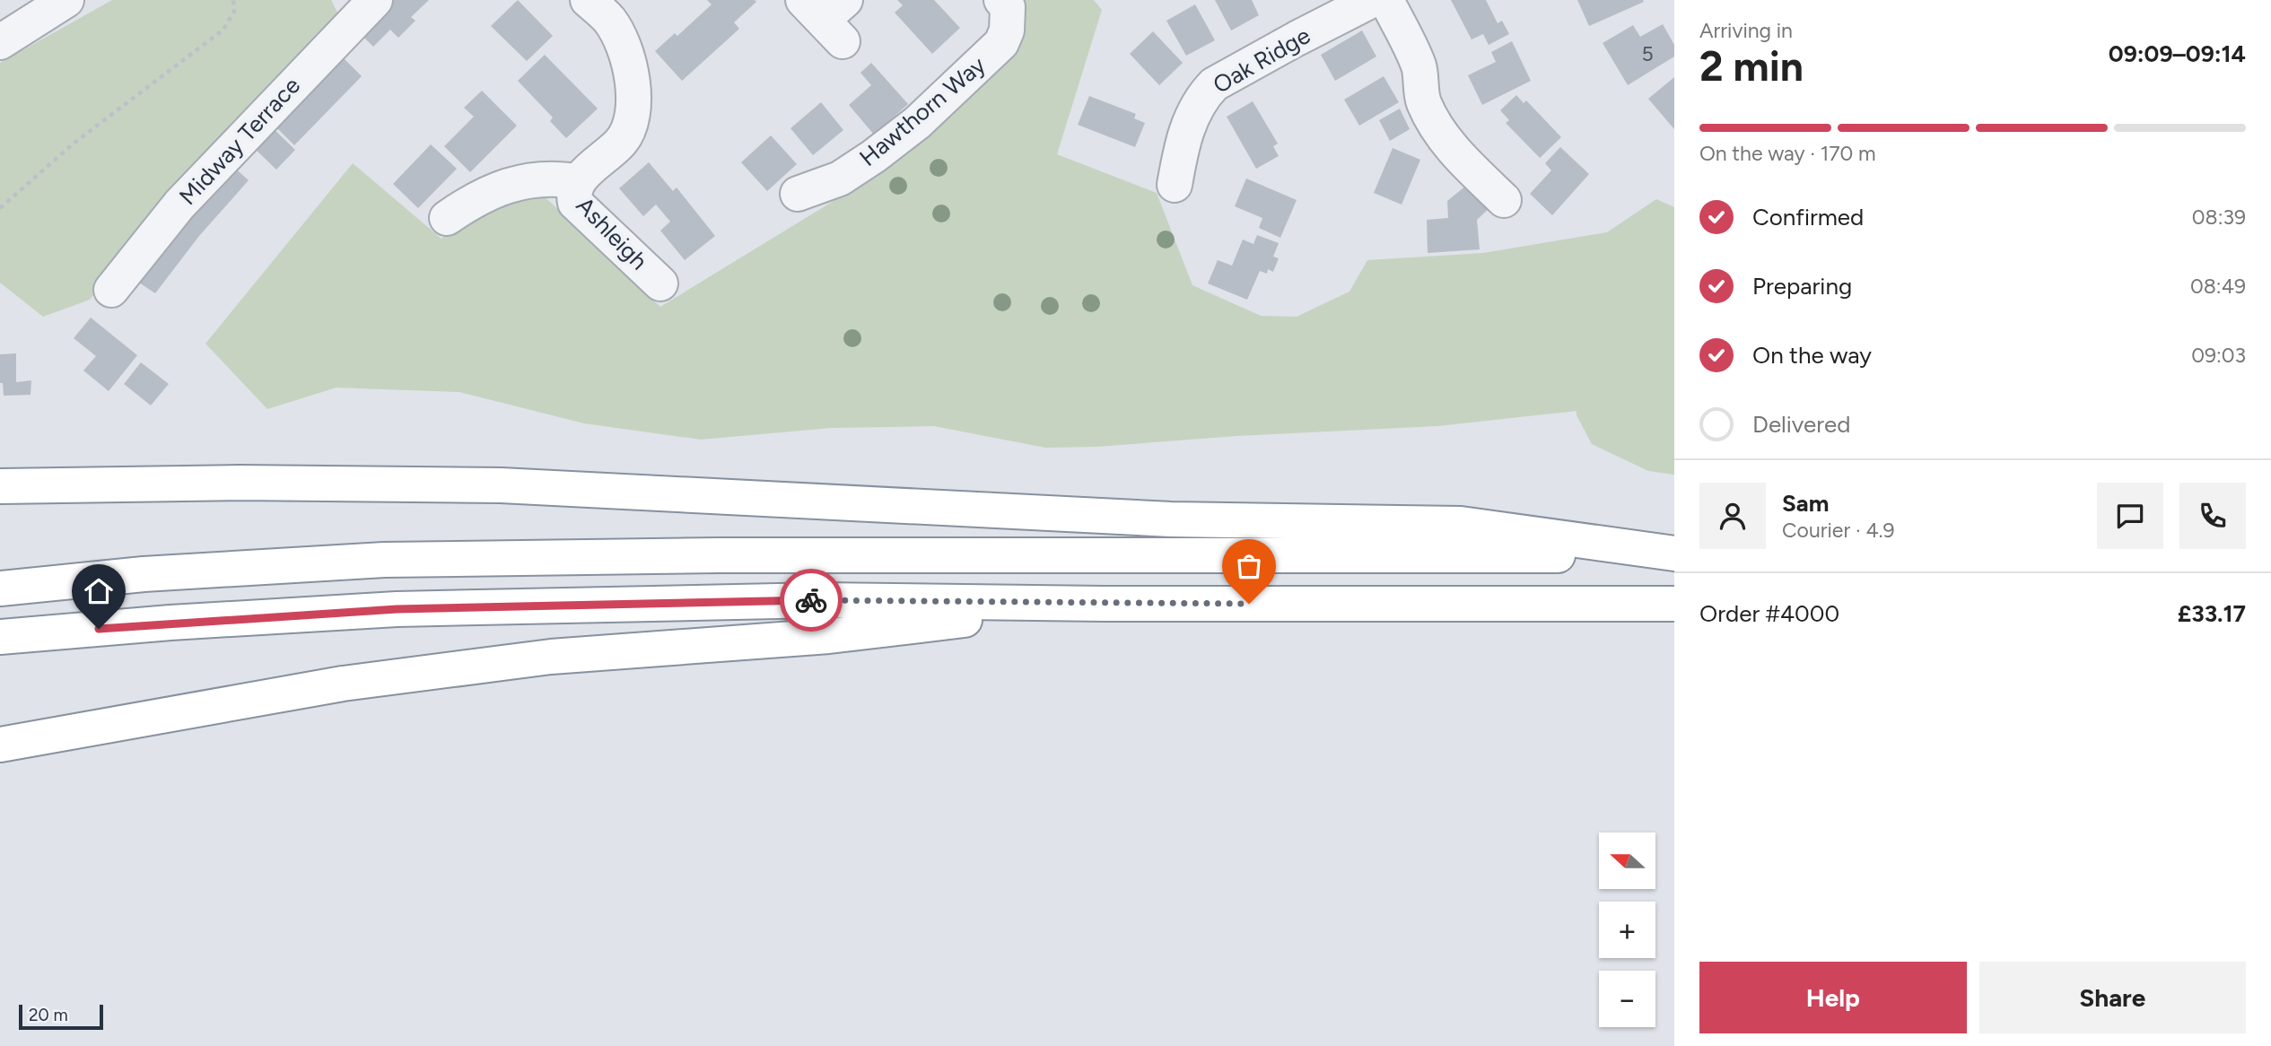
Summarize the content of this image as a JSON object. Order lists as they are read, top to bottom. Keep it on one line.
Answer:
{"streets":{"street":["Oak Ridge","Hawthorn Way","Midway Terrace","Ashleigh"]},"house_numbers":["5"],"scale_bar":"20 m","north":"left","page":{"heading":["2 min","Arriving in","09:09–09:14"],"panel":["Sam","Courier · 4.9","Order #4000","£33.17"],"bar":"On the way · 170 m","list":[["Confirmed","08:39"],["Preparing","08:49"],["On the way","09:03"],"Delivered"],"map_buttons":["+","−"],"buttons":["Help","Share"],"scale":"20 m"}}
